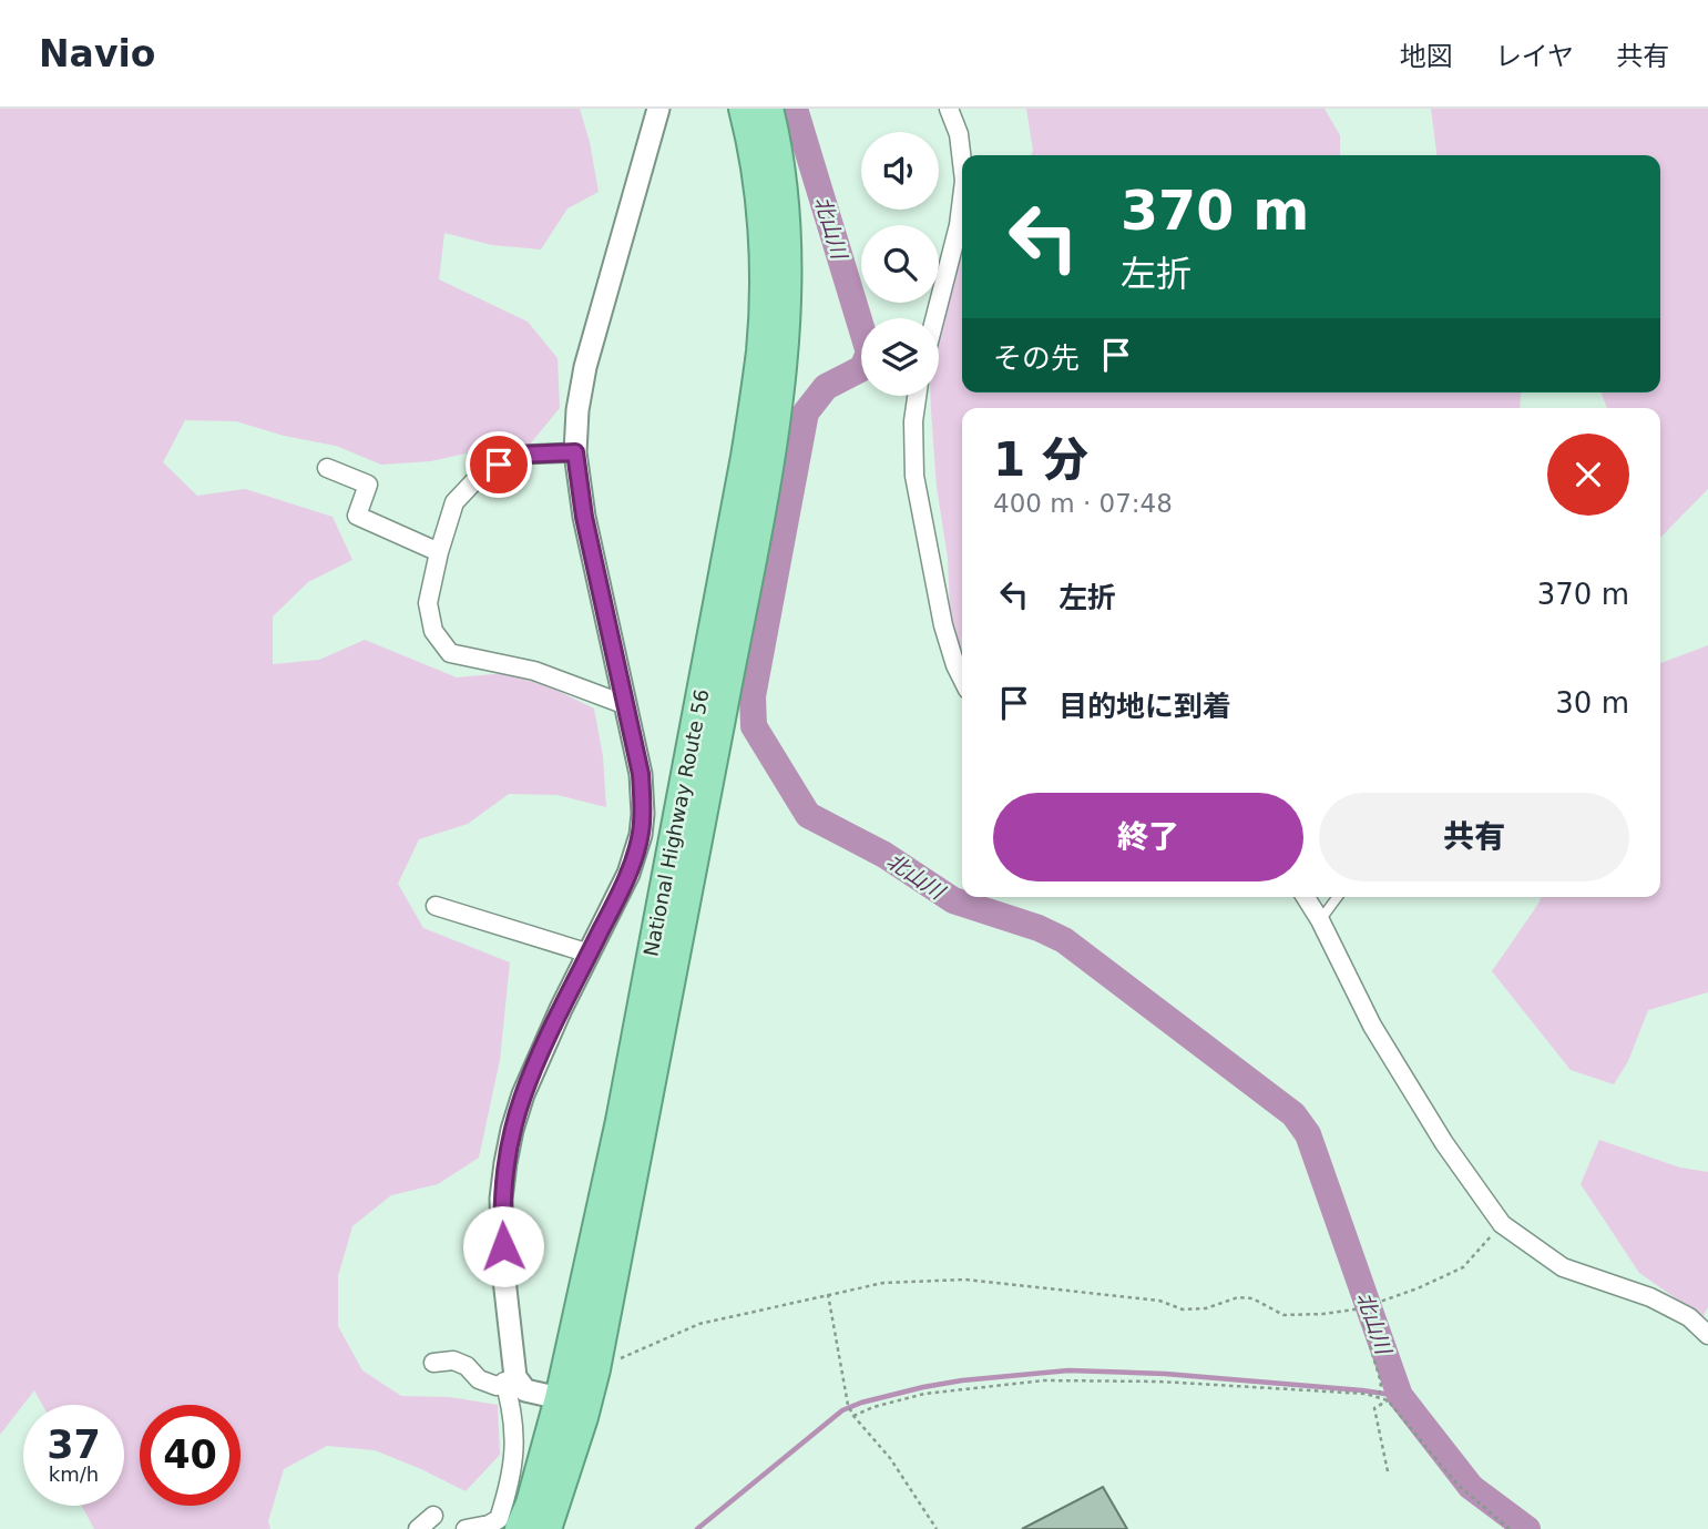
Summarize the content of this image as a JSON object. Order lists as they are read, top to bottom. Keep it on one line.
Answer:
{"streets":{"highway":["National Highway Route 56"]},"water":["北山川"],"page":{"header":"Navio","nav":["地図","レイヤ","共有"],"turn":["370 m","左折"],"then":"その先","heading":["1 分","400 m · 07:48"],"list":[{"name":"左折","value":"370 m"},{"name":"目的地に到着","value":"30 m"}],"buttons":["終了","共有"],"speed":"37 km/h","limit":"40"}}
